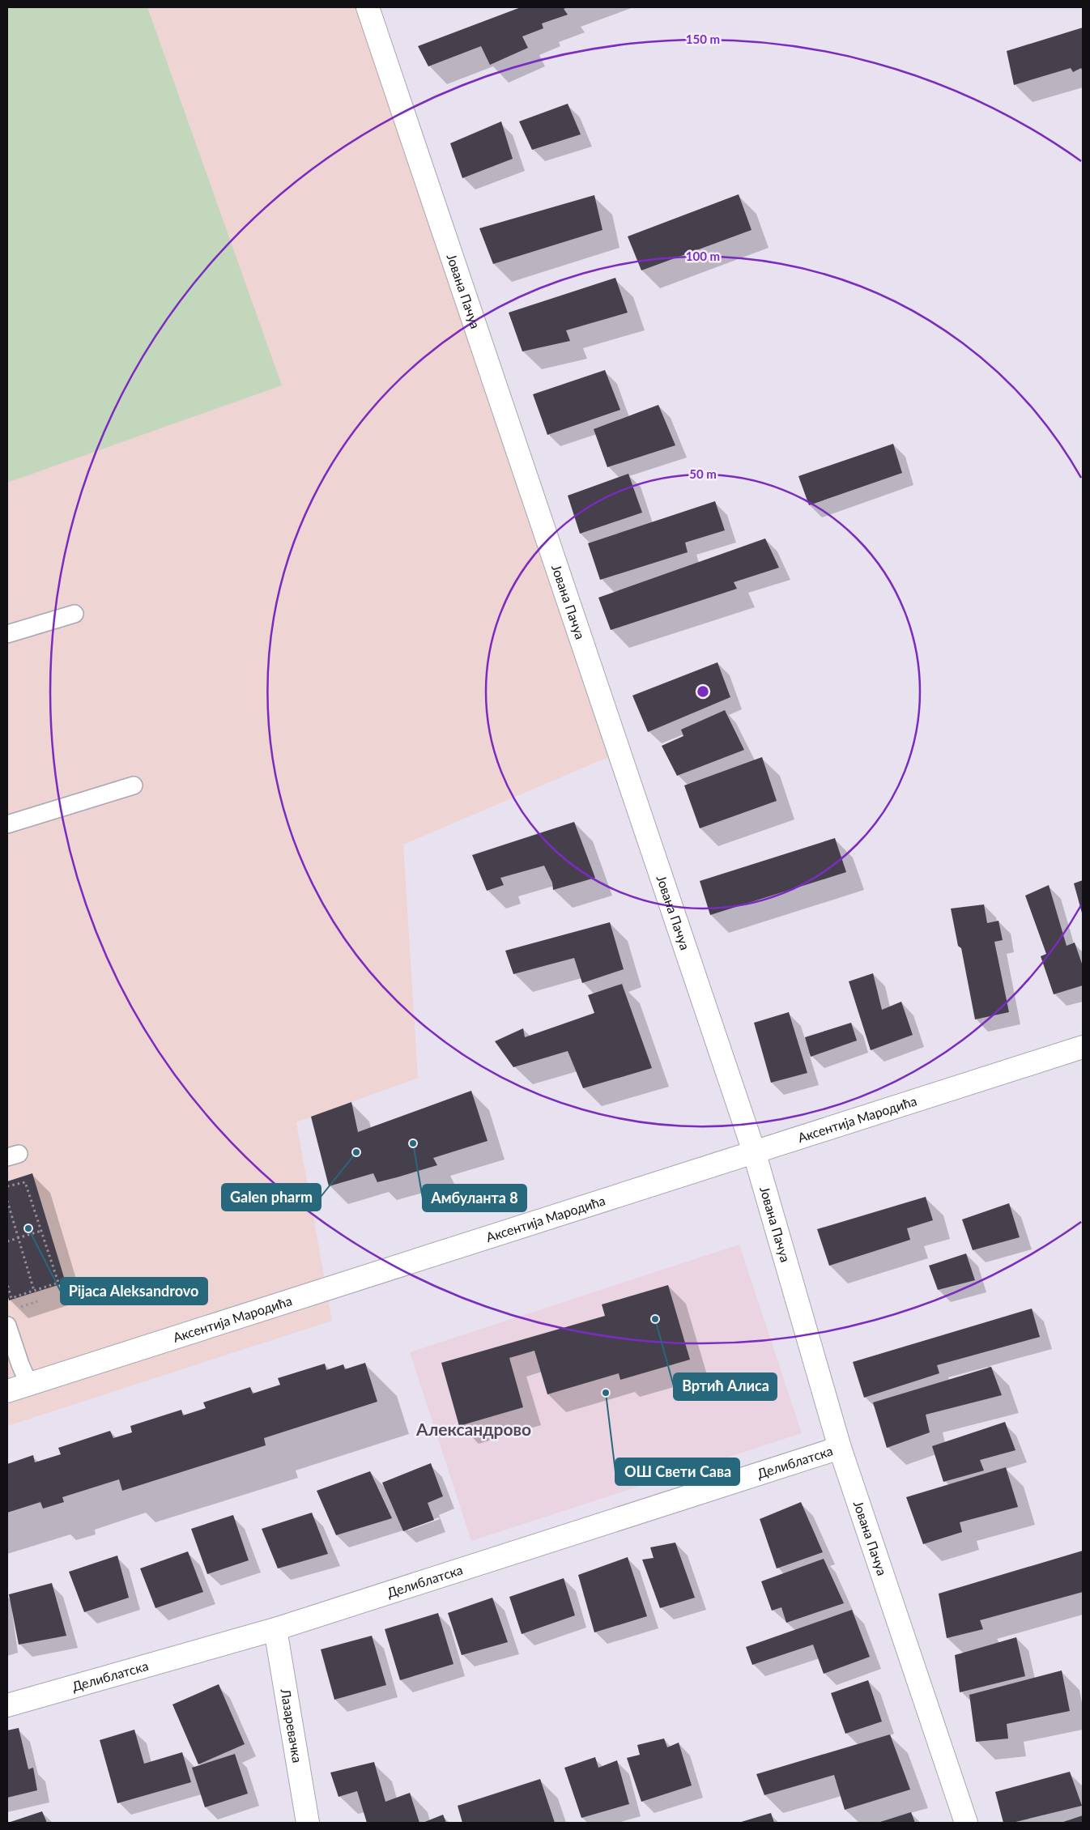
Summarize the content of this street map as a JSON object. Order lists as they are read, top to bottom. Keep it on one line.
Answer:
{"streets":{"street":["Јована Пачуа","Аксентија Мародића","Делиблатска","Лазаревачка"]},"crossings":[["Јована Пачуа","Аксентија Мародића"],["Јована Пачуа","Делиблатска"],["Делиблатска","Лазаревачка"]],"districts":["Александрово"],"places":["Амбуланта 8","Galen pharm","Pijaca Aleksandrovo","Вртић Алиса","ОШ Свети Сава"],"rings":["150 m","100 m","50 m"]}
